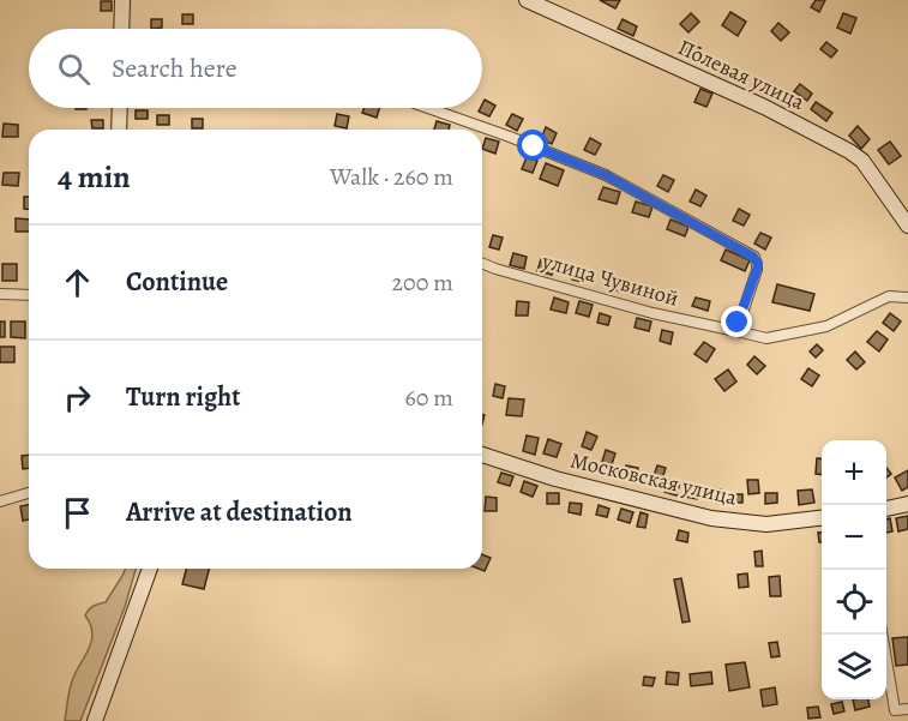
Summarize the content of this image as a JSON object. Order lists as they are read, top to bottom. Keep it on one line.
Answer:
{"streets":{"street":["Полевая улица","улица Чувиной","Московская улица"]},"page":{"search":"Search here","heading":["4 min","Walk · 260 m"],"list":[["Continue","200 m"],["Turn right","60 m"],"Arrive at destination"],"map_buttons":["+","−"]}}
